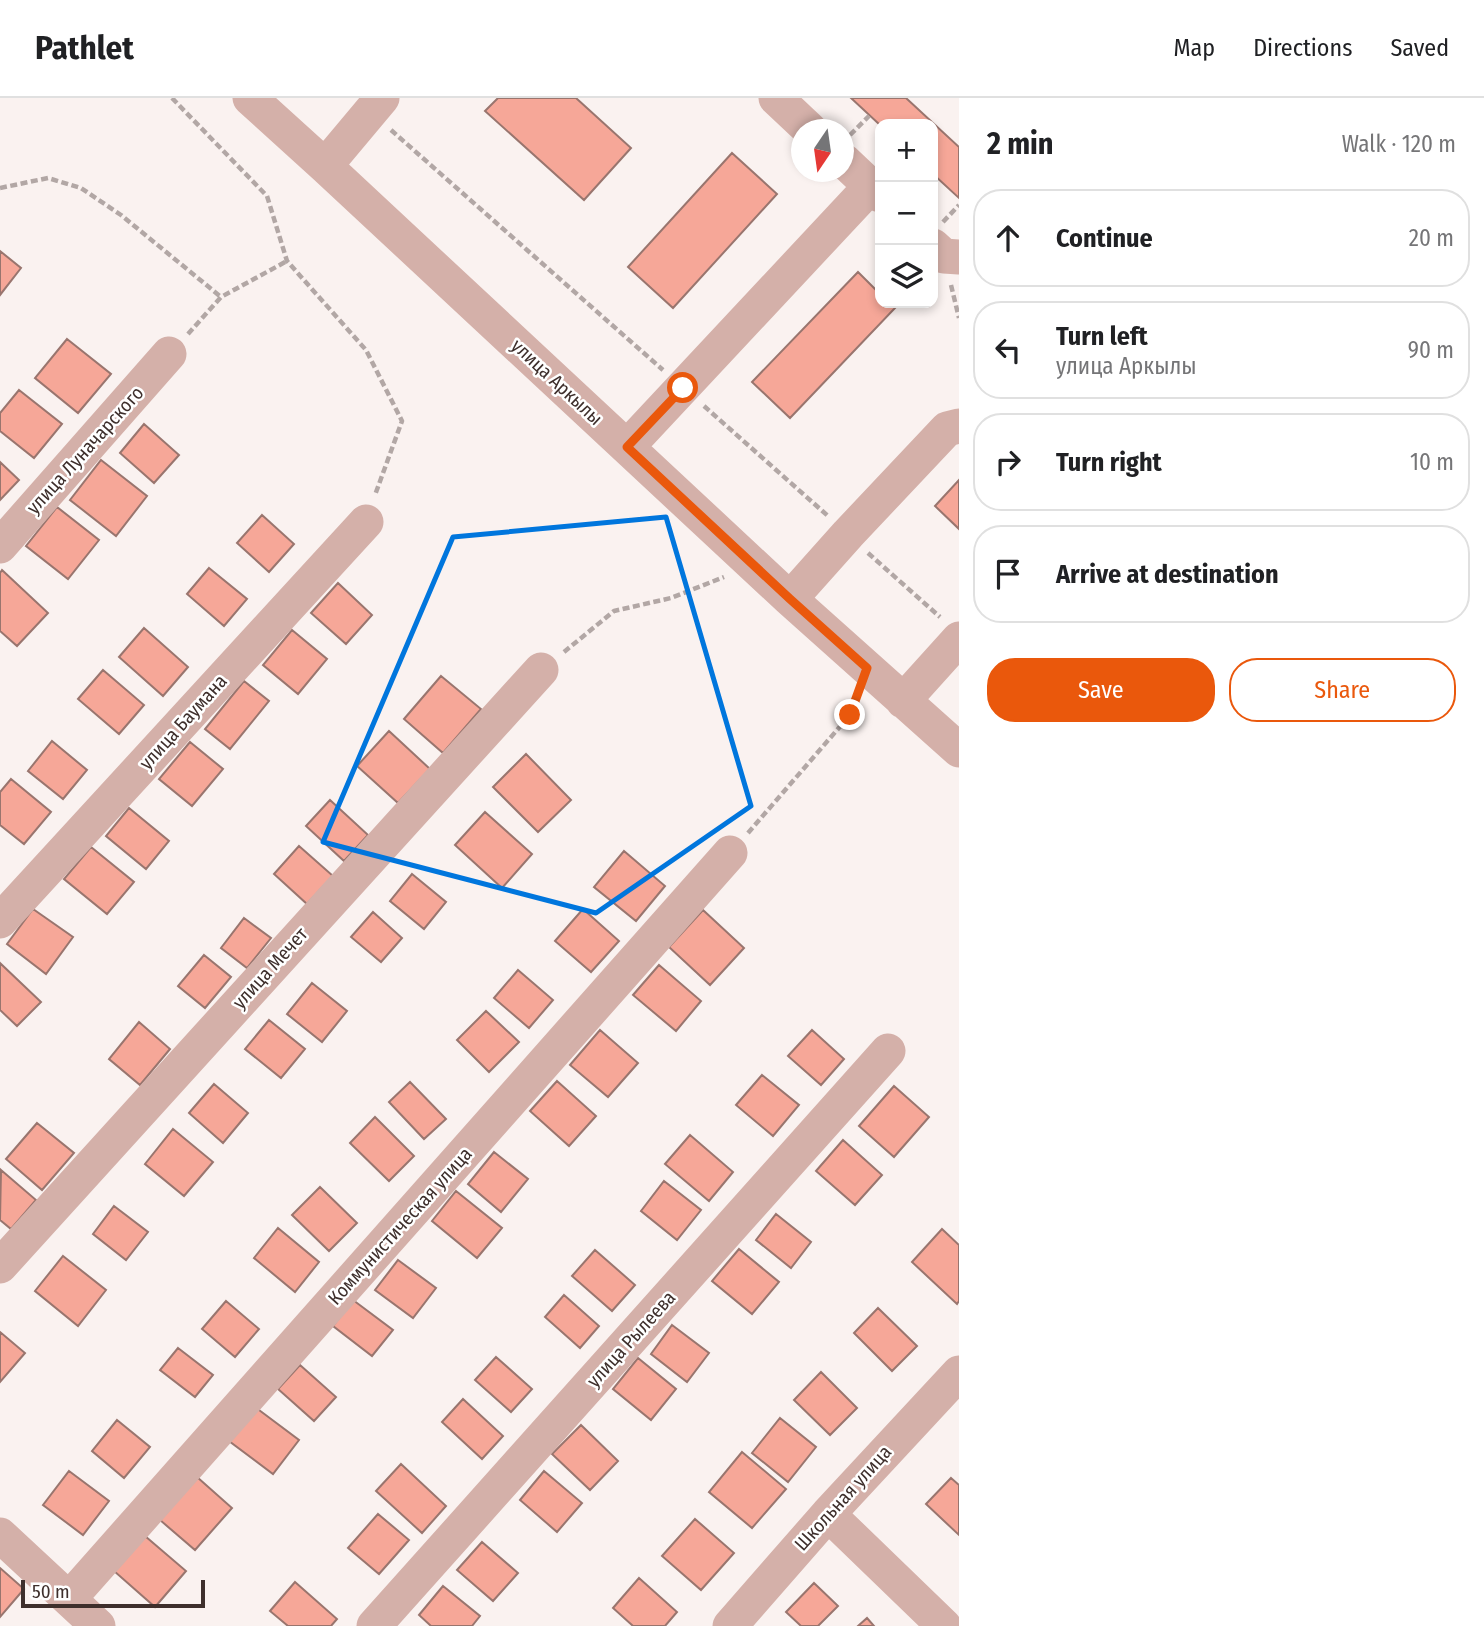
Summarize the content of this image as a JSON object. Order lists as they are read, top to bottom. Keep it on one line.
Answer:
{"streets":{"street":["улица Аркылы","улица Луначарского","улица Баумана","улица Мечет","Коммунистическая улица","улица Рылеева","Школьная улица"]},"scale_bar":"50 m","north":"bottom","page":{"header":"Pathlet","nav":["Map","Directions","Saved"],"heading":["2 min","Walk · 120 m"],"map_buttons":["+","−"],"list":[["Continue","20 m"],["Turn left","улица Аркылы","90 m"],["Turn right","10 m"],"Arrive at destination"],"buttons":["Save","Share"],"scale":"50 m"}}
